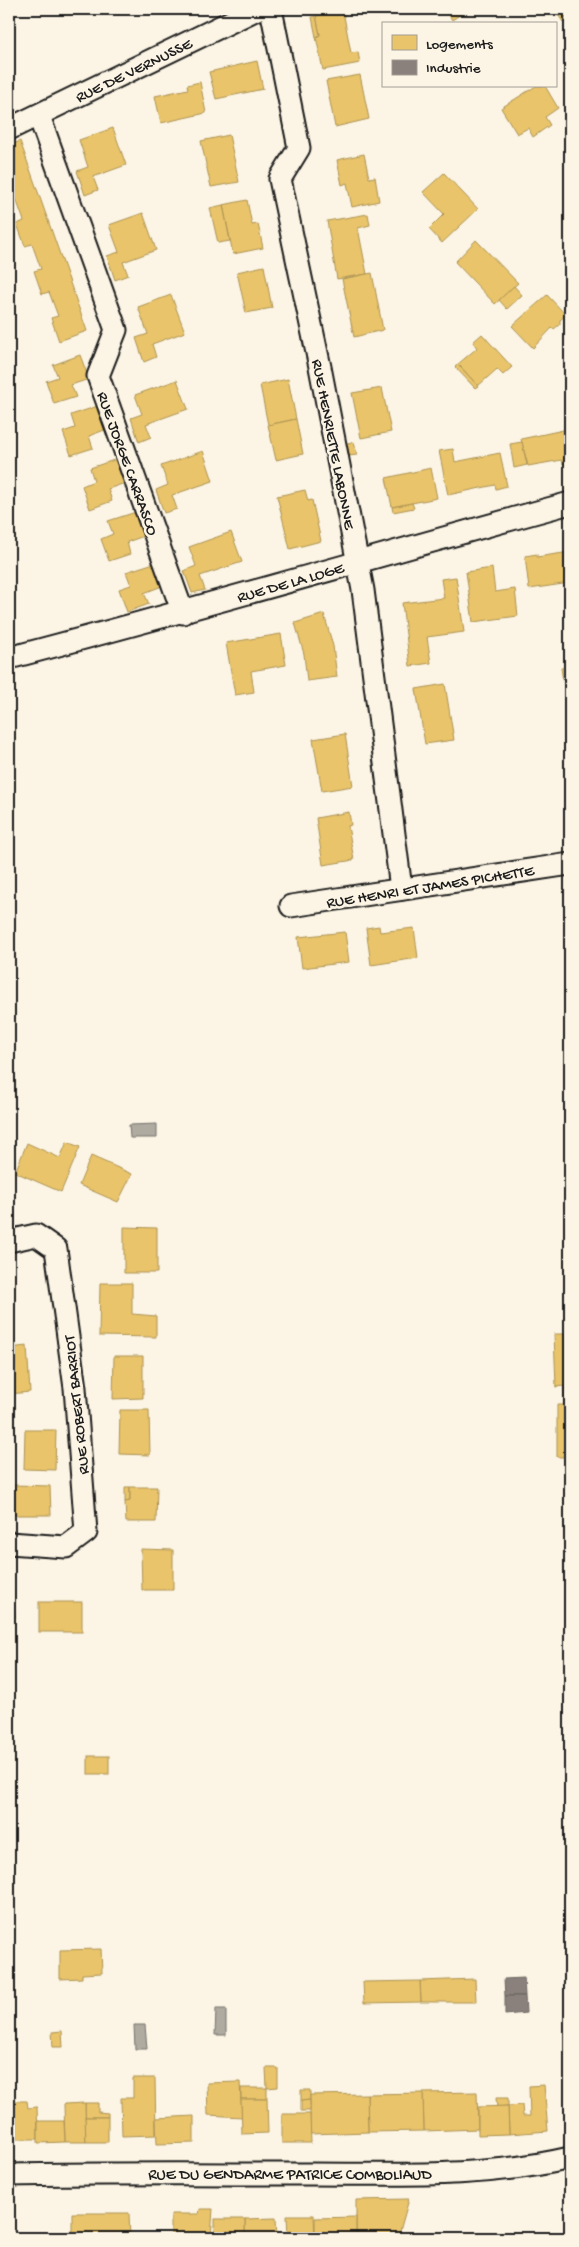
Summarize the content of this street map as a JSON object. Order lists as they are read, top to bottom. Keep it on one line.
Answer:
{"streets":{"street":["RUE DE VERNUSSE","RUE HENRIETTE LABONNE","RUE JORGE CARRASCO","RUE DE LA LOGE","RUE HENRI ET JAMES PICHETTE","RUE ROBERT BARRIOT","RUE DU GENDARME PATRICE COMBOLIAUD"]},"crossings":[["RUE DE VERNUSSE","RUE JORGE CARRASCO"],["RUE HENRIETTE LABONNE","RUE DE LA LOGE"],["RUE HENRIETTE LABONNE","RUE HENRI ET JAMES PICHETTE"],["RUE JORGE CARRASCO","RUE DE LA LOGE"]],"legend":["Logements","Industrie"]}
